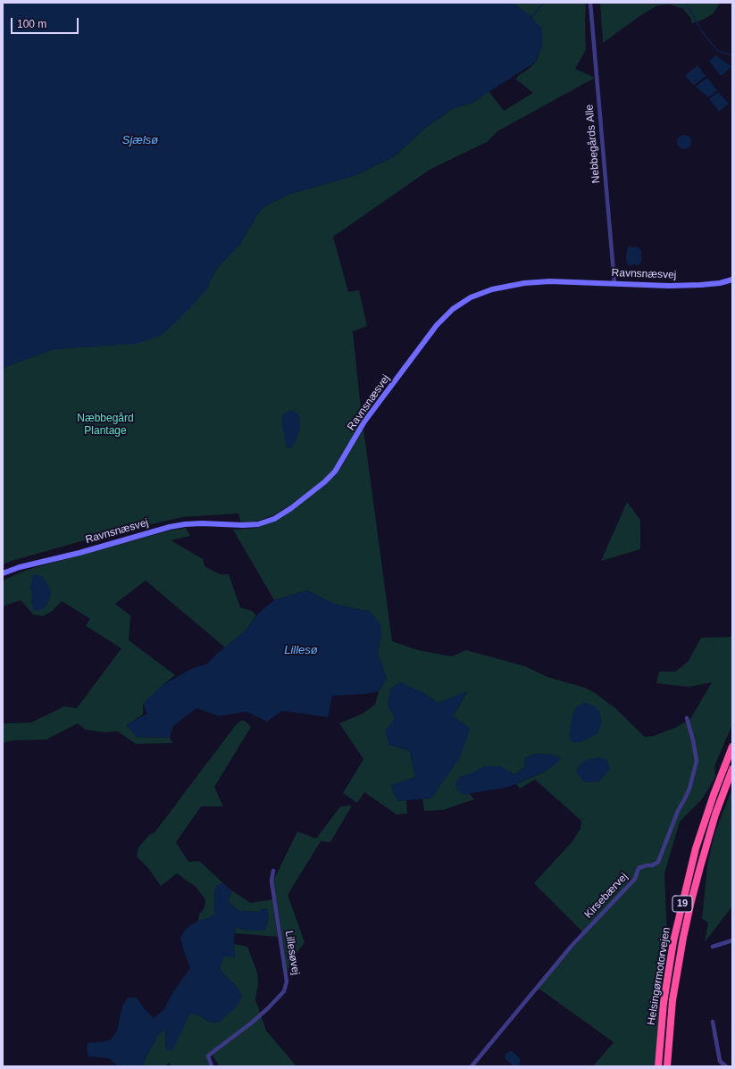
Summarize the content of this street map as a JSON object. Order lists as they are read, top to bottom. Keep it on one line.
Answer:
{"streets":{"highway":["19","Helsingørmotorvejen"],"main road":["Ravnsnæsvej"],"street":["Nebbegårds Alle","Kirsebærvej","Lillesøvej"]},"crossings":[["Nebbegårds Alle","Ravnsnæsvej"]],"water":["Sjælsø","Lillesø"],"parks":["Næbbegård Plantage"],"scale_bar":"100 m"}
